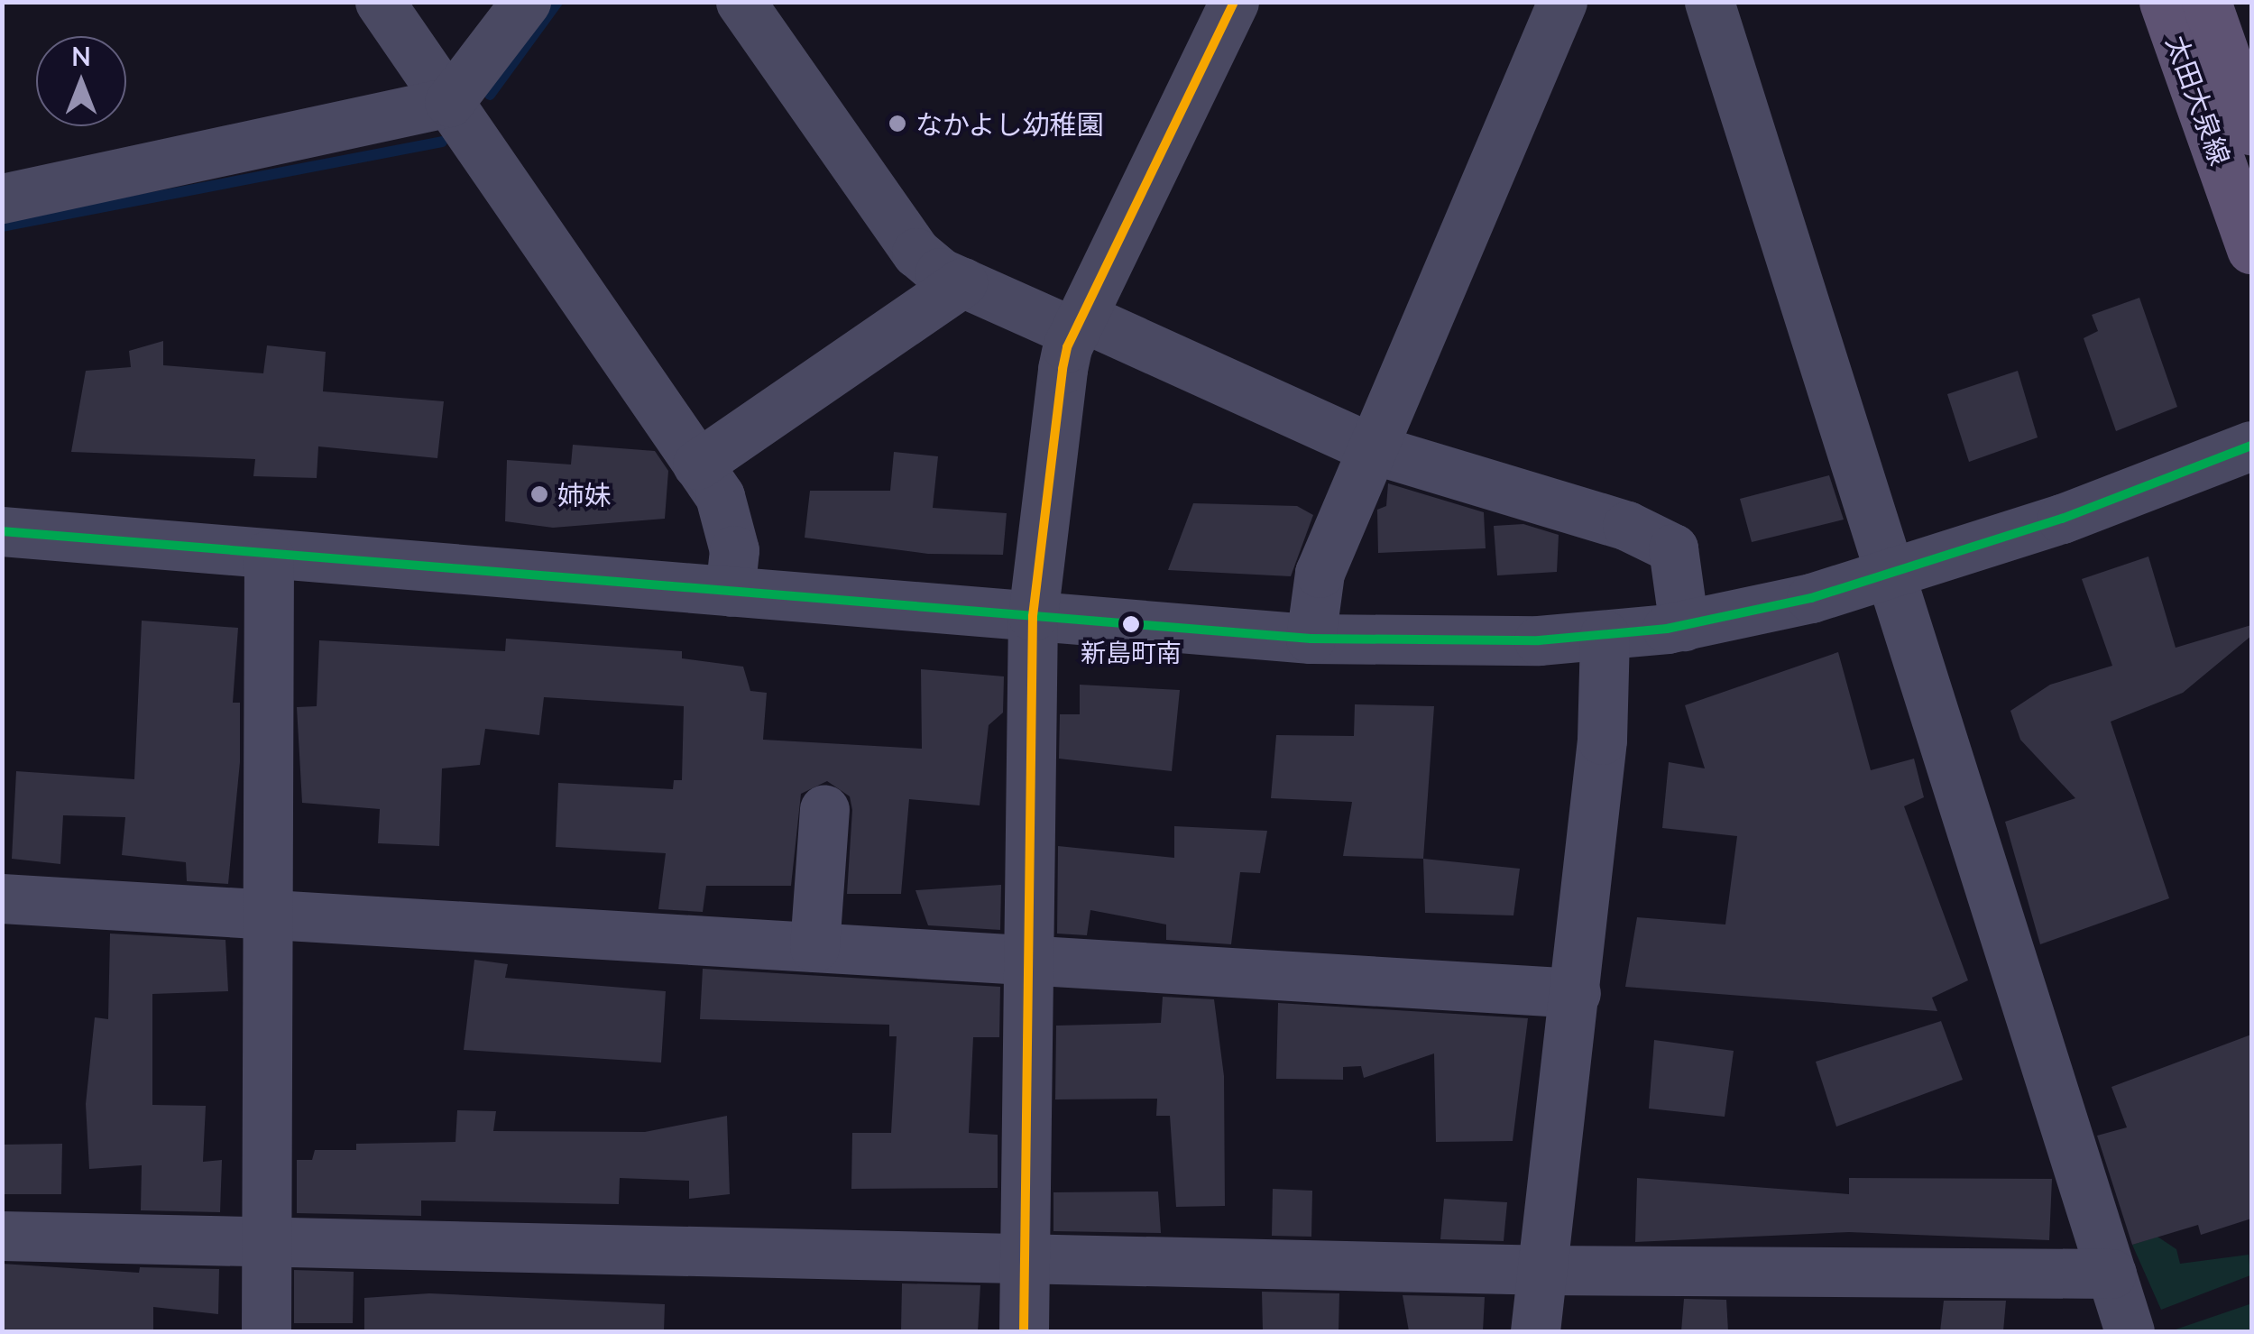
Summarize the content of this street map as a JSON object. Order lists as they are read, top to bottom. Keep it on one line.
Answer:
{"streets":{"main road":["太田大泉線"]},"places":["なかよし幼稚園","姉妹","新島町南"],"north":"top"}
